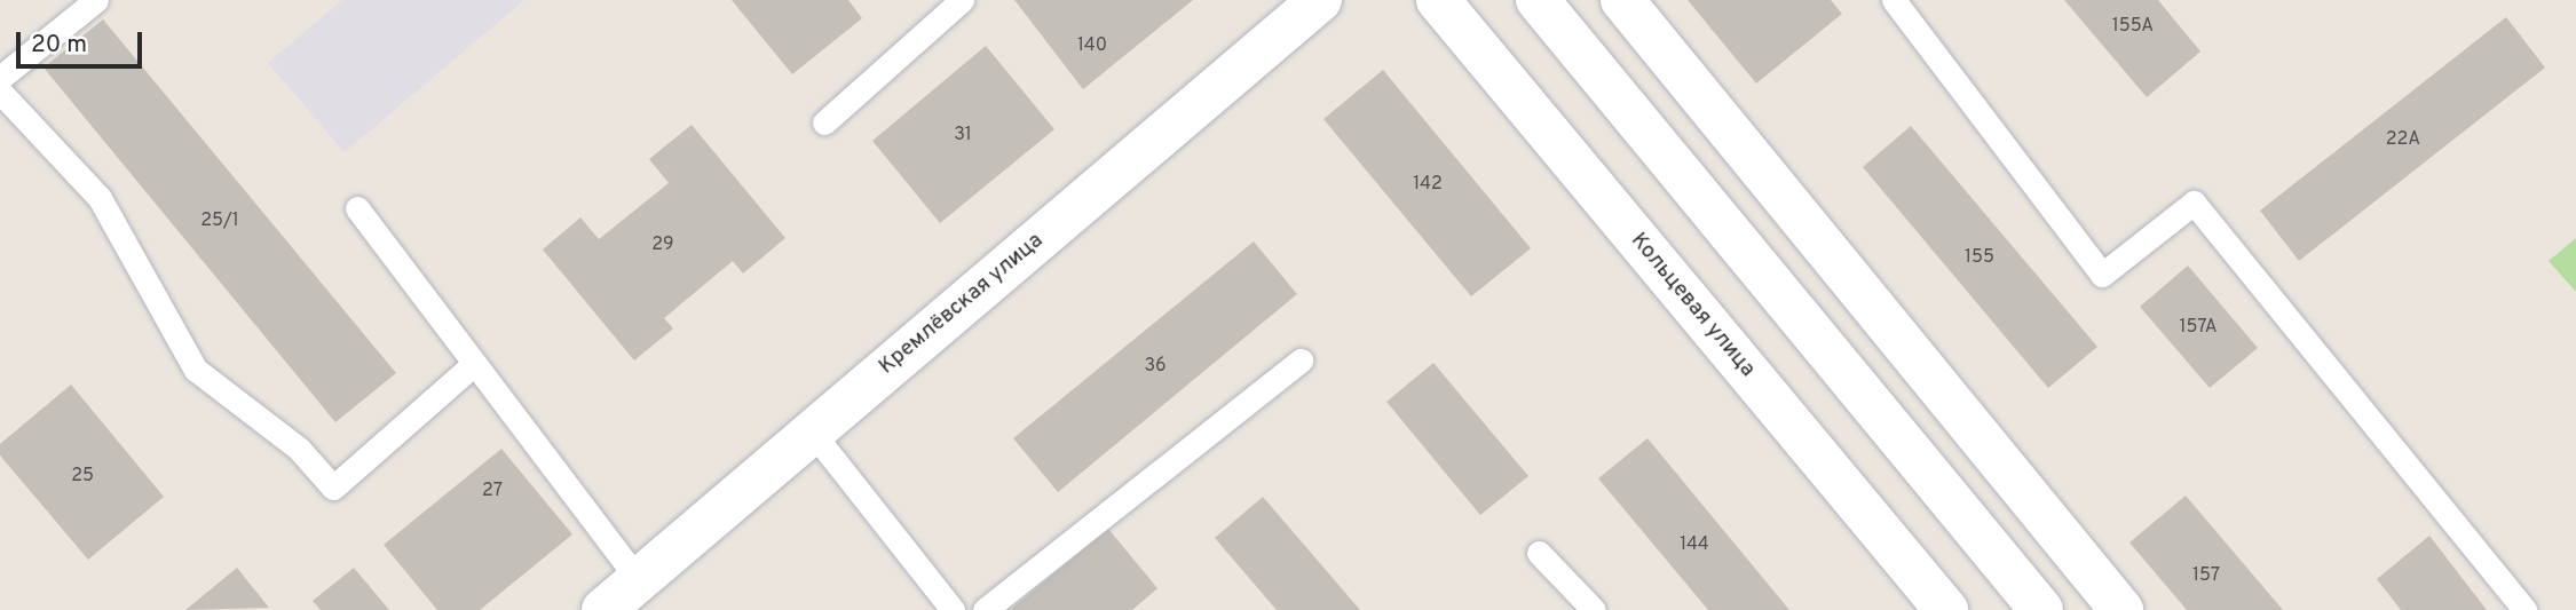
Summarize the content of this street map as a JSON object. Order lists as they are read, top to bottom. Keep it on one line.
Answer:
{"streets":{"street":["Кремлёвская улица","Кольцевая улица"]},"house_numbers":["155А","140","31","22А","142","25/1","29","155","157А","36","25","27","144","157"],"scale_bar":"20 m"}
